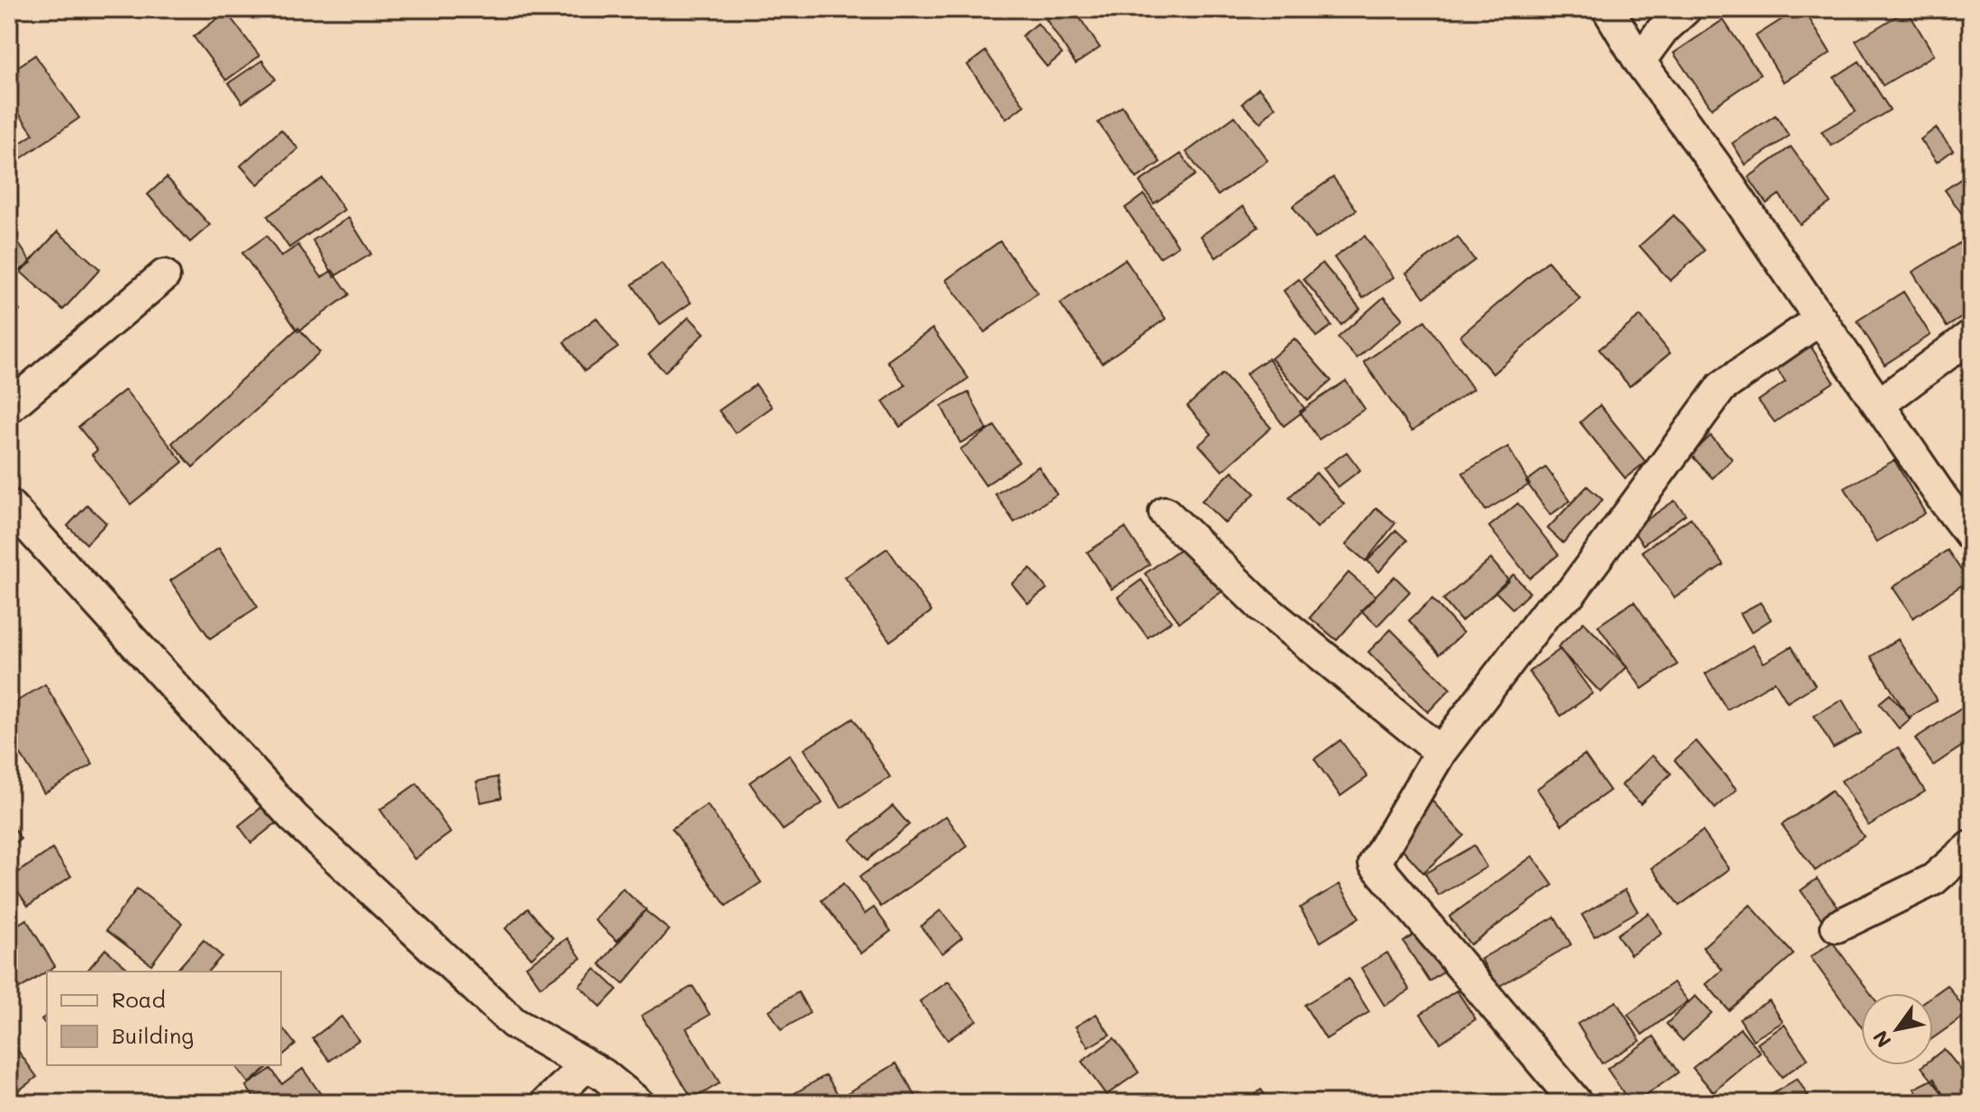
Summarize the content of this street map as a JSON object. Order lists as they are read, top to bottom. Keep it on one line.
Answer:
{"legend":["Road","Building"],"north":"bottom left"}
